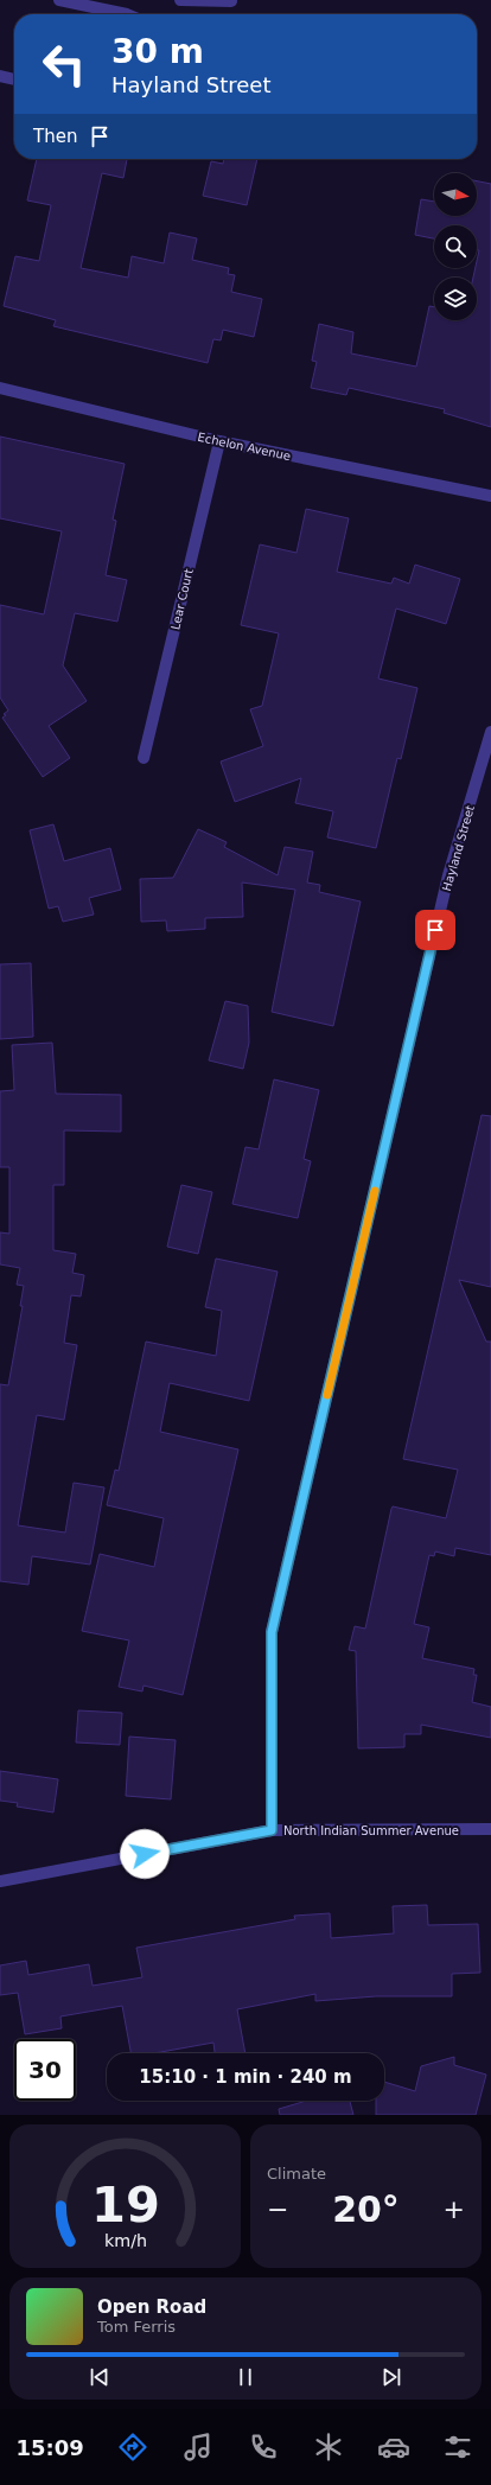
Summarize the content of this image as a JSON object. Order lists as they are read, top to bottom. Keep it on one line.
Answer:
{"streets":{"street":["Echelon Avenue","Lear Court","Hayland Street","North Indian Summer Avenue"]},"crossings":[["Echelon Avenue","Lear Court"],["Hayland Street","North Indian Summer Avenue"]],"north":"right","page":{"turn":["30 m","Hayland Street"],"then":"Then","limit":"30","trip":"15:10 · 1 min · 240 m","tile":"Climate","heat":["−","20°","+"],"song":["Open Road","Tom Ferris"],"tabs":"15:09","gauge":["19","km/h"]}}
